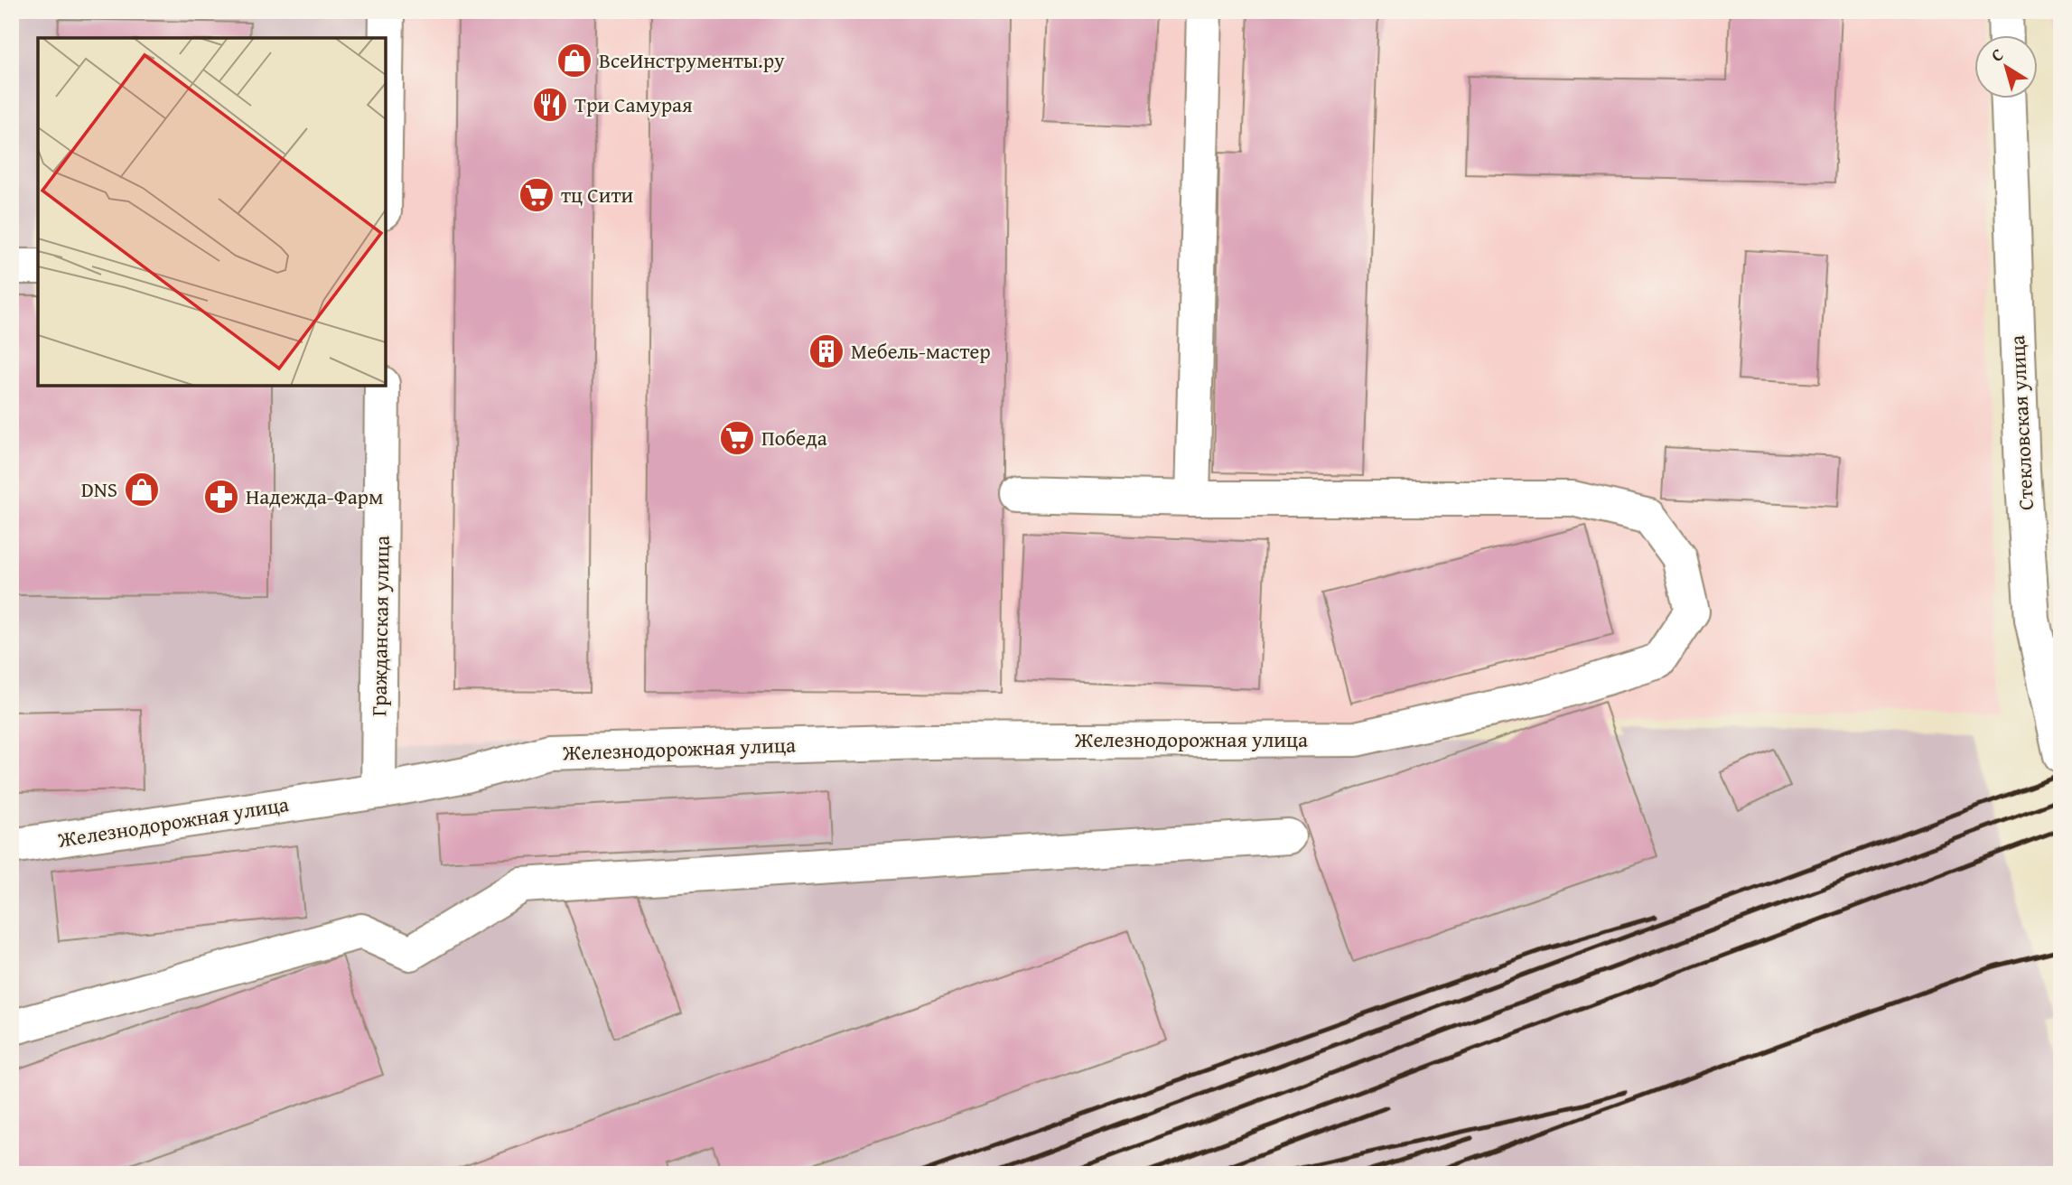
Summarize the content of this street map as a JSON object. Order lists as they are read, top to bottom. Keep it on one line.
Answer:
{"streets":{"street":["Стекловская улица","Гражданская улица","Железнодорожная улица"]},"crossings":[["Гражданская улица","Железнодорожная улица"]],"places":{"shop":["ВсеИнструменты.ру","DNS"],"restaurant":["Три Самурая"],"supermarket":["тц Сити","Победа"],"building":["Мебель-мастер"],"pharmacy":["Надежда-Фарм"]},"north":"top left"}
